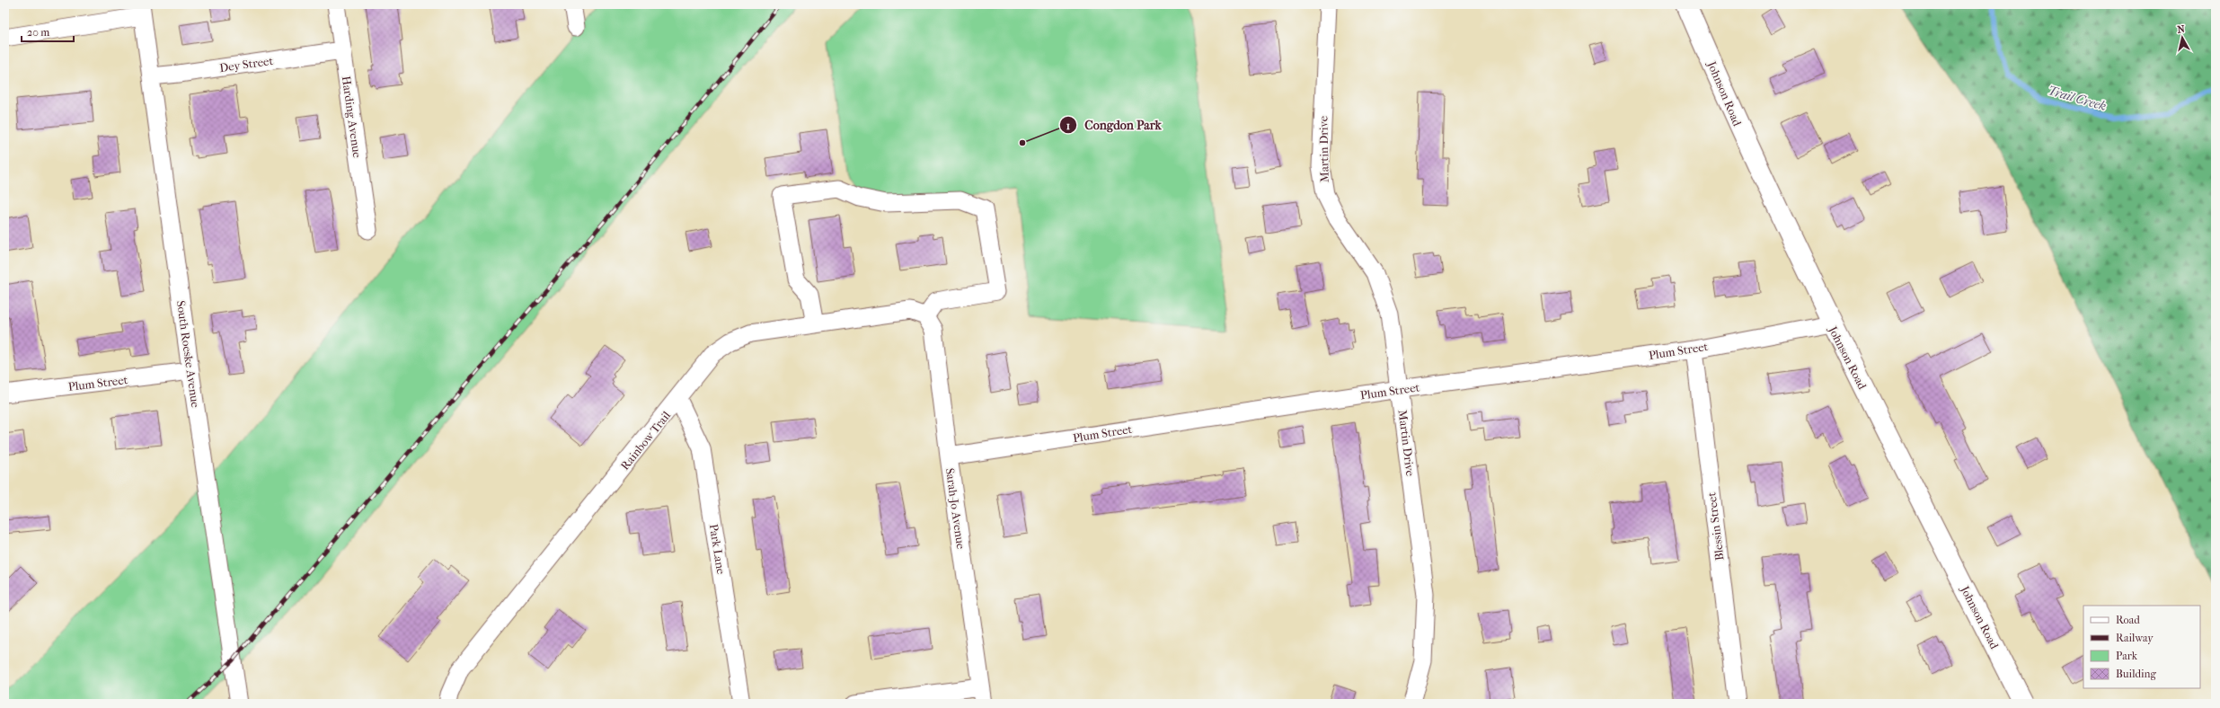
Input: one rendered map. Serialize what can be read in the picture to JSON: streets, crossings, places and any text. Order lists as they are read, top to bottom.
{
  "streets": {
    "main road": ["Johnson Road"],
    "street": [
      "Dey Street",
      "Harding Avenue",
      "Martin Drive",
      "Plum Street",
      "South Roeske Avenue",
      "Rainbow Trail",
      "Sarah-Jo Avenue",
      "Blessin Street",
      "Park Lane"
    ]
  },
  "crossings": [
    ["Dey Street", "Harding Avenue"],
    ["Dey Street", "South Roeske Avenue"],
    ["Johnson Road", "Plum Street"],
    ["Martin Drive", "Plum Street"],
    ["Plum Street", "South Roeske Avenue"],
    ["Plum Street", "Sarah-Jo Avenue"],
    ["Plum Street", "Blessin Street"],
    ["Rainbow Trail", "Sarah-Jo Avenue"],
    ["Rainbow Trail", "Park Lane"]
  ],
  "water": ["Trail Creek"],
  "places": ["Congdon Park"],
  "legend": [
    "Road",
    "Railway",
    "Park",
    "Building"
  ],
  "scale_bar": "20 m",
  "north": "top"
}
